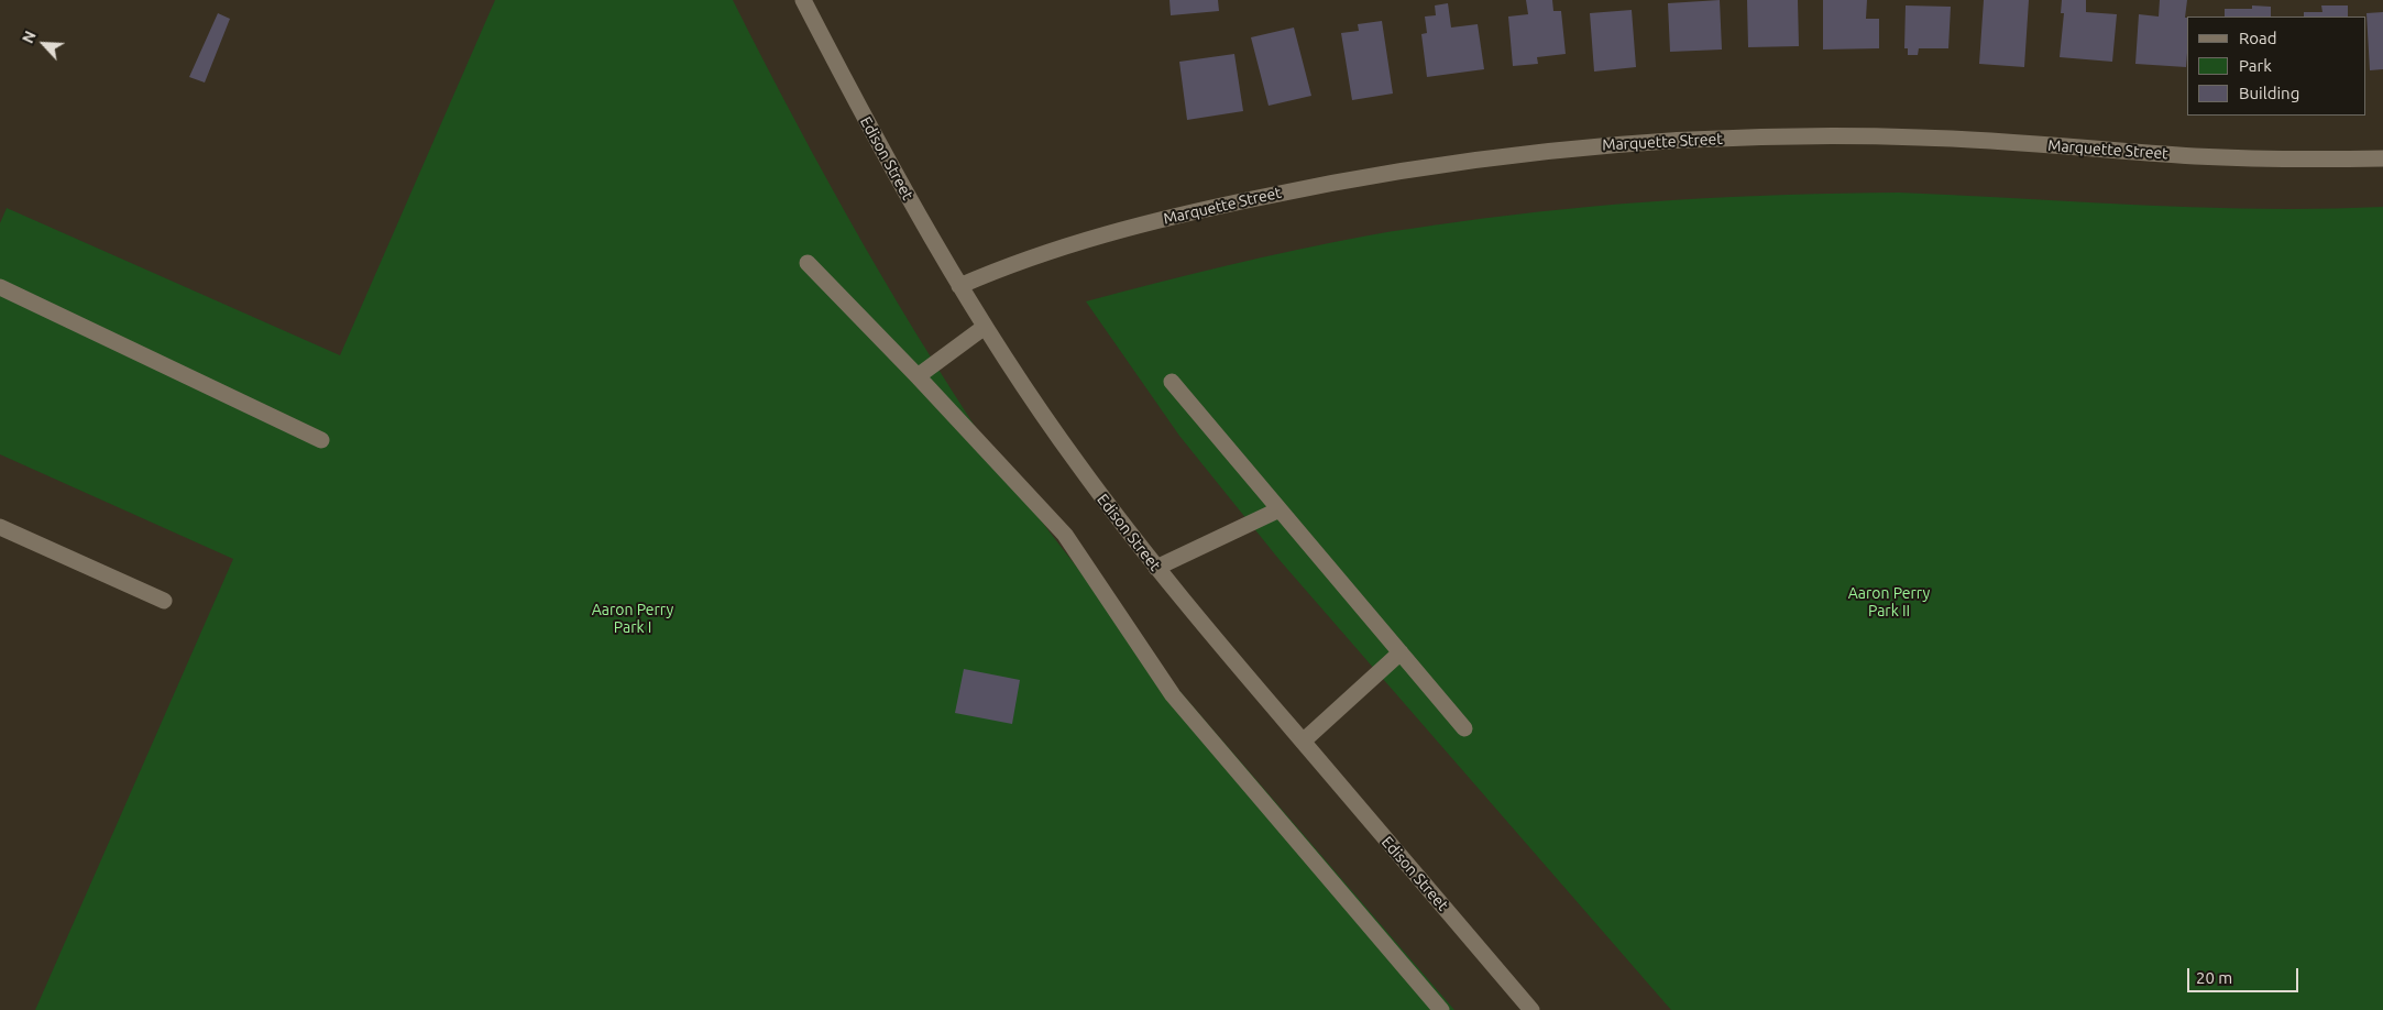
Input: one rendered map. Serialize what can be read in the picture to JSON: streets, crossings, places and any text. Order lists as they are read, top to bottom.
{
  "streets": {
    "street": ["Marquette Street", "Edison Street"]
  },
  "crossings": [
    ["Marquette Street", "Edison Street"]
  ],
  "parks": ["Aaron Perry Park II", "Aaron Perry Park I"],
  "legend": ["Road", "Park", "Building"],
  "scale_bar": "20 m",
  "north": "top left"
}
